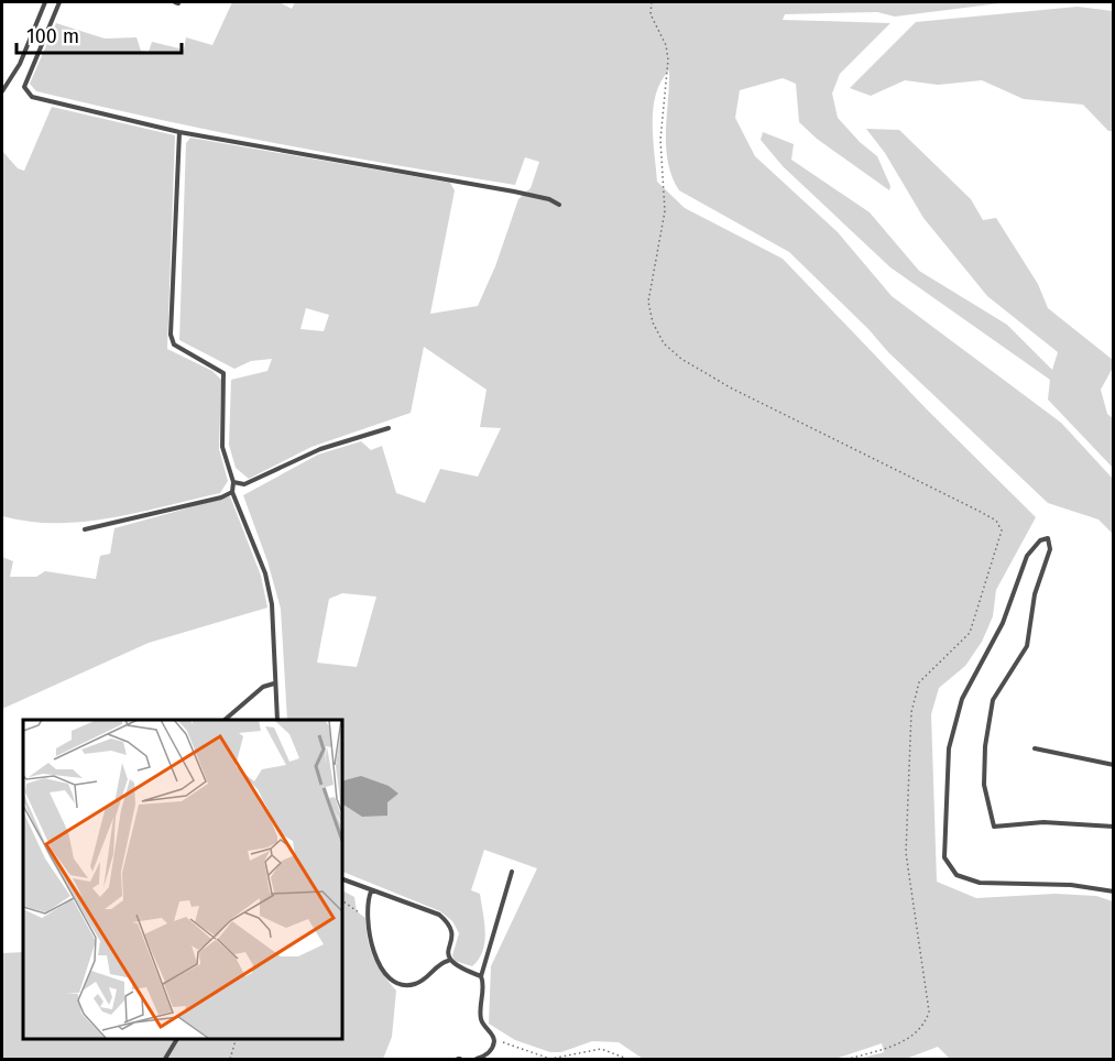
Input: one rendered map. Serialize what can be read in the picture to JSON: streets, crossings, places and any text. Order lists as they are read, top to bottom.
{
  "scale_bar": "100 m"
}
